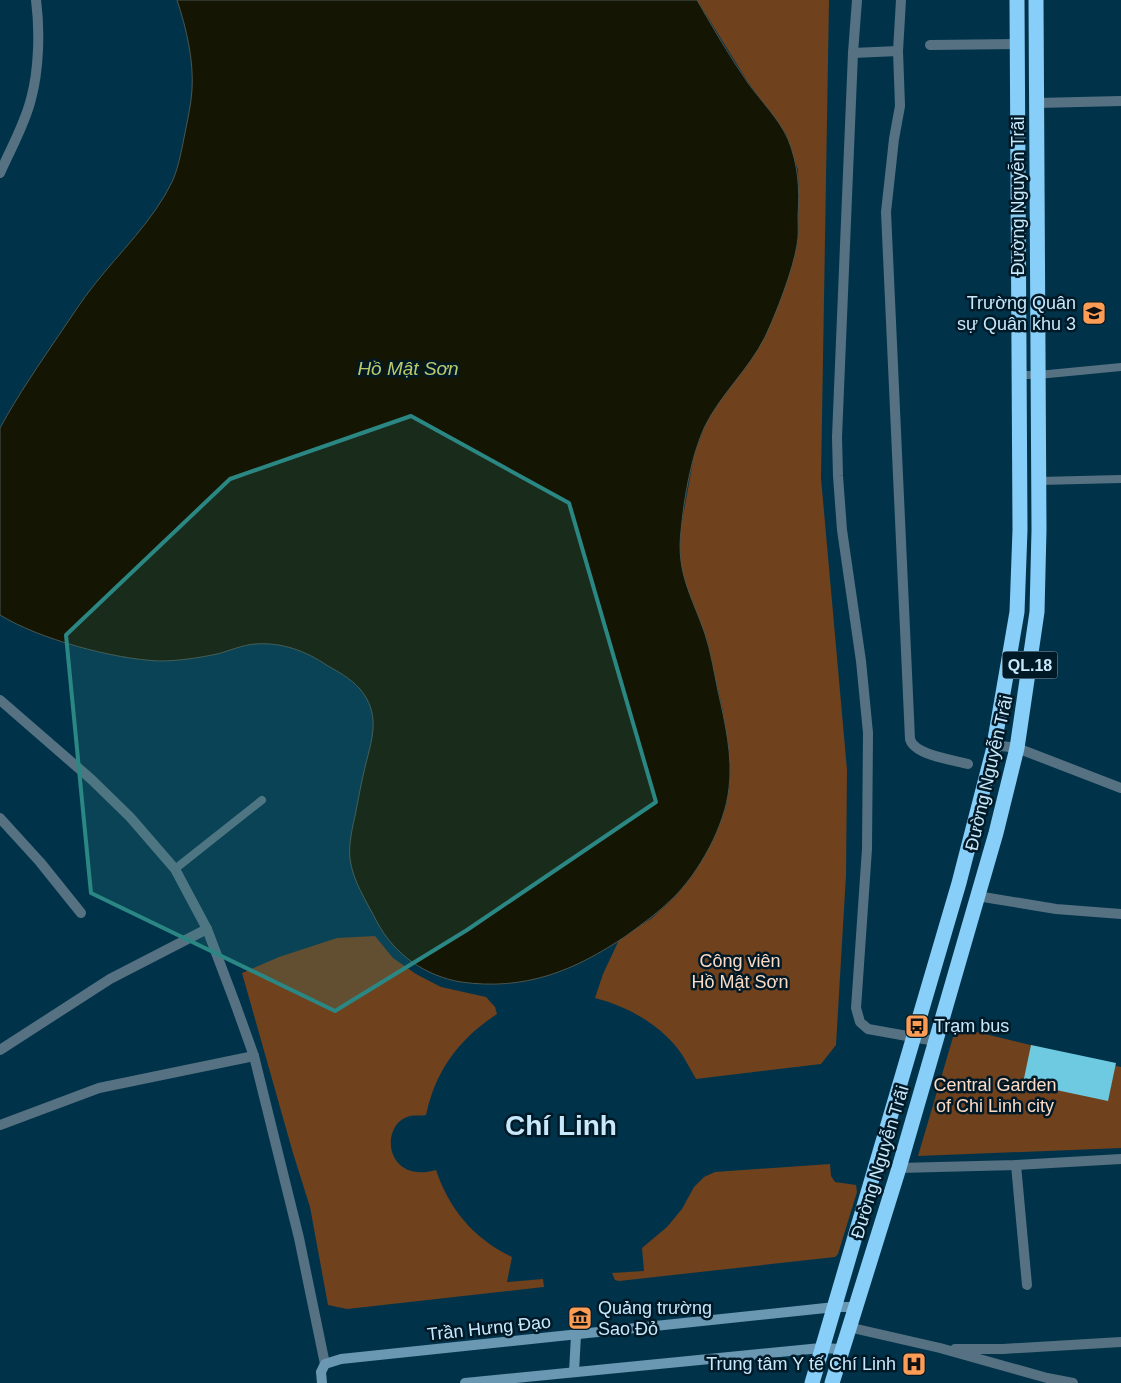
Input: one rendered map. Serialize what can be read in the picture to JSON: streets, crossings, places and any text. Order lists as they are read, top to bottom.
{
  "streets": {
    "highway": ["Đường Nguyễn Trãi", "QL.18"],
    "street": ["Trần Hưng Đạo"]
  },
  "crossings": [
    ["Đường Nguyễn Trãi", "Trần Hưng Đạo"]
  ],
  "districts": ["Chí Linh"],
  "water": ["Hồ Mật Sơn"],
  "parks": ["Công viên Hồ Mật Sơn", "Central Garden of Chi Linh city"],
  "places": {
    "school or university": ["Trường Quân sự Quân khu 3"],
    "bus stop": ["Trạm bus"],
    "museum": ["Quảng trường Sao Đỏ"],
    "hospital": ["Trung tâm Y tế Chí Linh"]
  }
}
